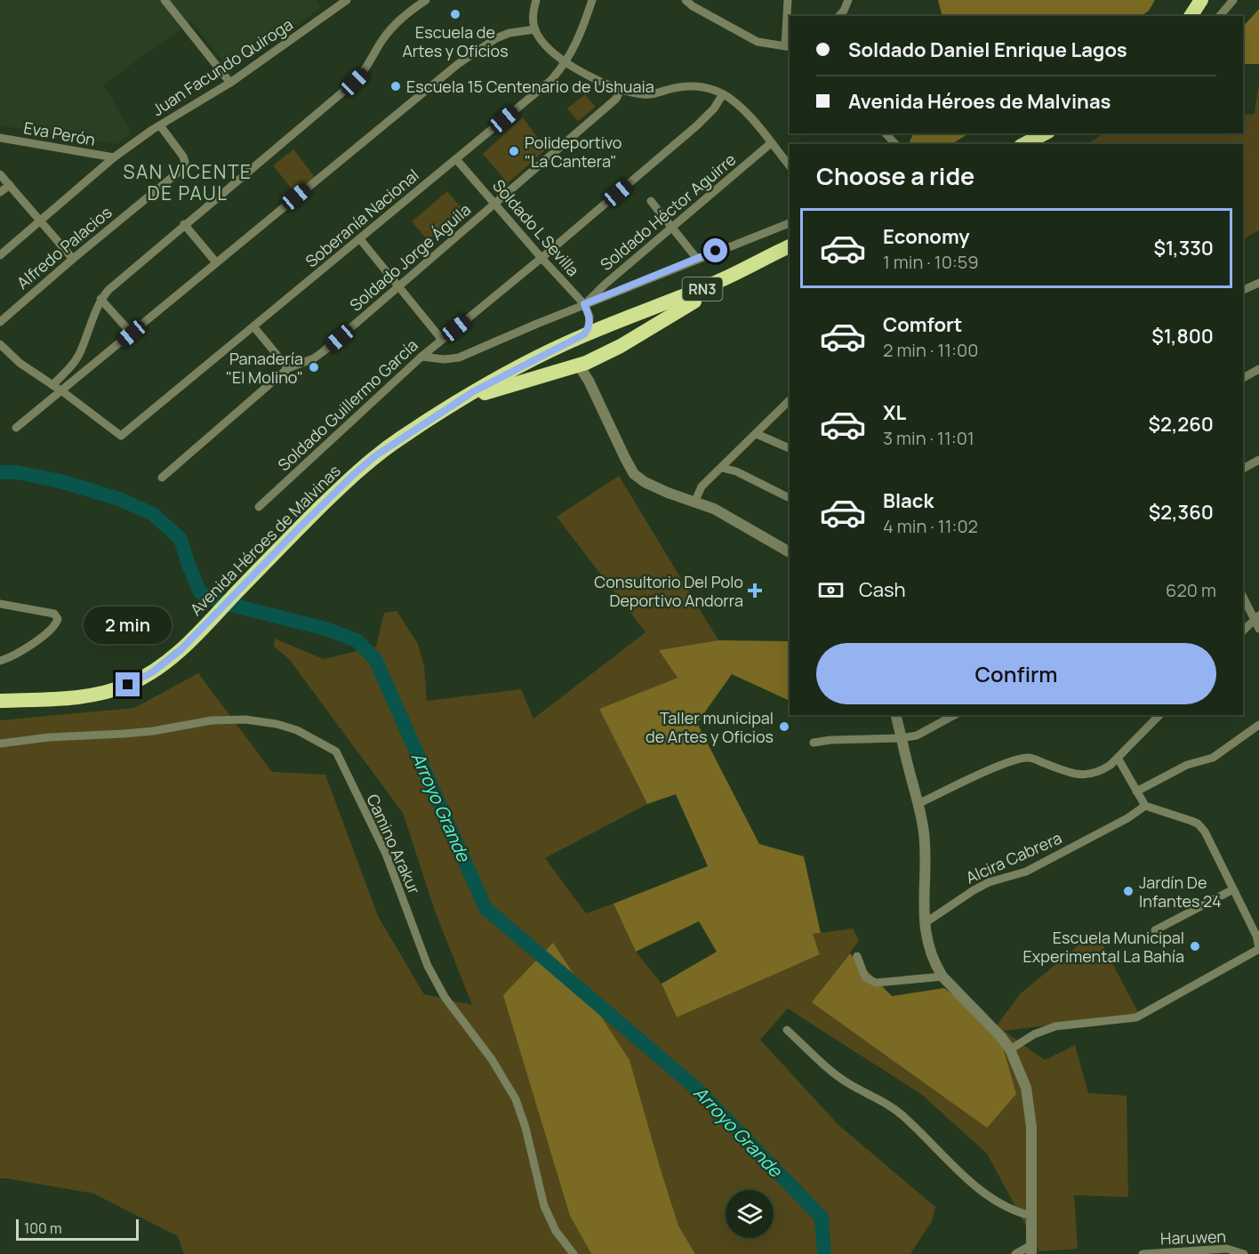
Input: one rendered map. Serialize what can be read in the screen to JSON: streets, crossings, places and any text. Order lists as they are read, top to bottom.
{
  "streets": {
    "highway": ["RN3", "Avenida Héroes de Malvinas"],
    "street": [
      "Juan Facundo Quiroga",
      "Eva Perón",
      "Soldado Héctor Aguirre",
      "Soberanía Nacional",
      "Soldado L Sevilla",
      "Alfredo Palacios",
      "Soldado Jorge Águila",
      "Soldado Guillermo García",
      "Camino Arakur",
      "Alcira Cabrera",
      "Haruwen"
    ]
  },
  "crossings": [
    ["Juan Facundo Quiroga", "Eva Perón"],
    ["Juan Facundo Quiroga", "Alfredo Palacios"],
    ["Soldado Héctor Aguirre", "Soldado L Sevilla"],
    ["Soberanía Nacional", "Soldado L Sevilla"],
    ["Soldado L Sevilla", "Soldado Jorge Águila"],
    ["Soldado L Sevilla", "Soldado Guillermo García"]
  ],
  "districts": ["SAN VICENTE DE PAUL"],
  "water": ["Arroyo Grande"],
  "places": {
    "other": [
      "Escuela de Artes y Oficios",
      "Escuela 15 Centenario de Ushuaia",
      "Polideportivo \"La Cantera\"",
      "Panadería \"El Molino\"",
      "Taller municipal de Artes y Oficios",
      "Jardín De Infantes 24",
      "Escuela Municipal Experimental La Bahía"
    ],
    "health": ["Consultorio Del Polo Deportivo Andorra"]
  },
  "scale_bar": "100 m",
  "page": {
    "banner": ["Soldado Daniel Enrique Lagos", "Avenida Héroes de Malvinas"],
    "heading": "Choose a ride",
    "list": [
      {
        "name": "Economy",
        "note": "1 min · 10:59",
        "value": "$1,330"
      },
      {
        "name": "Comfort",
        "note": "2 min · 11:00",
        "value": "$1,800"
      },
      {
        "name": "XL",
        "note": "3 min · 11:01",
        "value": "$2,260"
      },
      {
        "name": "Black",
        "note": "4 min · 11:02",
        "value": "$2,360"
      }
    ],
    "pay": ["Cash", "620 m"],
    "bubble": "2 min",
    "buttons": "Confirm",
    "scale": "100 m"
  }
}
